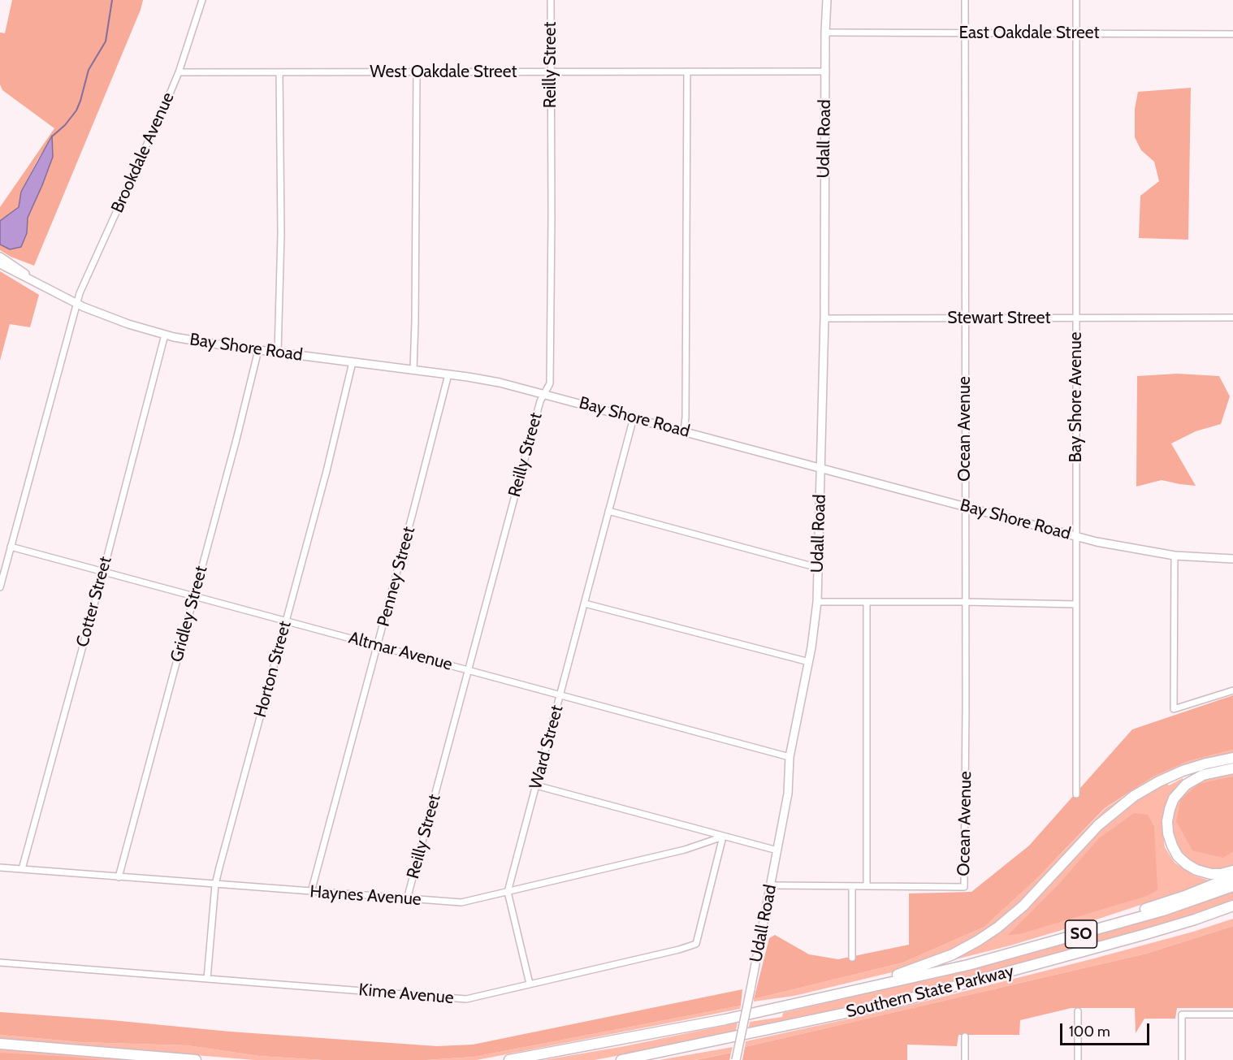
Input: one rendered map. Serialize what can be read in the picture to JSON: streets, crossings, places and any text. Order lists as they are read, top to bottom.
{
  "streets": {
    "highway": ["SO", "Southern State Parkway"],
    "main road": ["Udall Road", "Bay Shore Road"],
    "street": [
      "East Oakdale Street",
      "Reilly Street",
      "West Oakdale Street",
      "Brookdale Avenue",
      "Stewart Street",
      "Bay Shore Avenue",
      "Ocean Avenue",
      "Penney Street",
      "Cotter Street",
      "Gridley Street",
      "Altmar Avenue",
      "Horton Street",
      "Ward Street",
      "Haynes Avenue",
      "Kime Avenue"
    ]
  },
  "crossings": [
    ["East Oakdale Street", "Udall Road"],
    ["East Oakdale Street", "Bay Shore Avenue"],
    ["East Oakdale Street", "Ocean Avenue"],
    ["Reilly Street", "West Oakdale Street"],
    ["Reilly Street", "Bay Shore Road"],
    ["Reilly Street", "Altmar Avenue"],
    ["Reilly Street", "Haynes Avenue"],
    ["West Oakdale Street", "Udall Road"],
    ["West Oakdale Street", "Brookdale Avenue"],
    ["Udall Road", "Stewart Street"],
    ["Udall Road", "Bay Shore Road"],
    ["Udall Road", "Altmar Avenue"],
    ["Brookdale Avenue", "Bay Shore Road"],
    ["Brookdale Avenue", "Altmar Avenue"],
    ["Stewart Street", "Bay Shore Avenue"],
    ["Stewart Street", "Ocean Avenue"],
    ["Bay Shore Road", "Bay Shore Avenue"],
    ["Bay Shore Road", "Ocean Avenue"],
    ["Bay Shore Road", "Penney Street"],
    ["Bay Shore Road", "Cotter Street"],
    ["Bay Shore Road", "Gridley Street"],
    ["Bay Shore Road", "Horton Street"],
    ["Bay Shore Road", "Ward Street"],
    ["Penney Street", "Altmar Avenue"],
    ["Penney Street", "Haynes Avenue"],
    ["Cotter Street", "Altmar Avenue"],
    ["Cotter Street", "Haynes Avenue"],
    ["Gridley Street", "Altmar Avenue"],
    ["Gridley Street", "Haynes Avenue"],
    ["Altmar Avenue", "Horton Street"],
    ["Altmar Avenue", "Ward Street"],
    ["Horton Street", "Haynes Avenue"],
    ["Horton Street", "Kime Avenue"],
    ["Ward Street", "Haynes Avenue"],
    ["Ward Street", "Kime Avenue"],
    ["Haynes Avenue", "Kime Avenue"]
  ],
  "scale_bar": "100 m"
}
